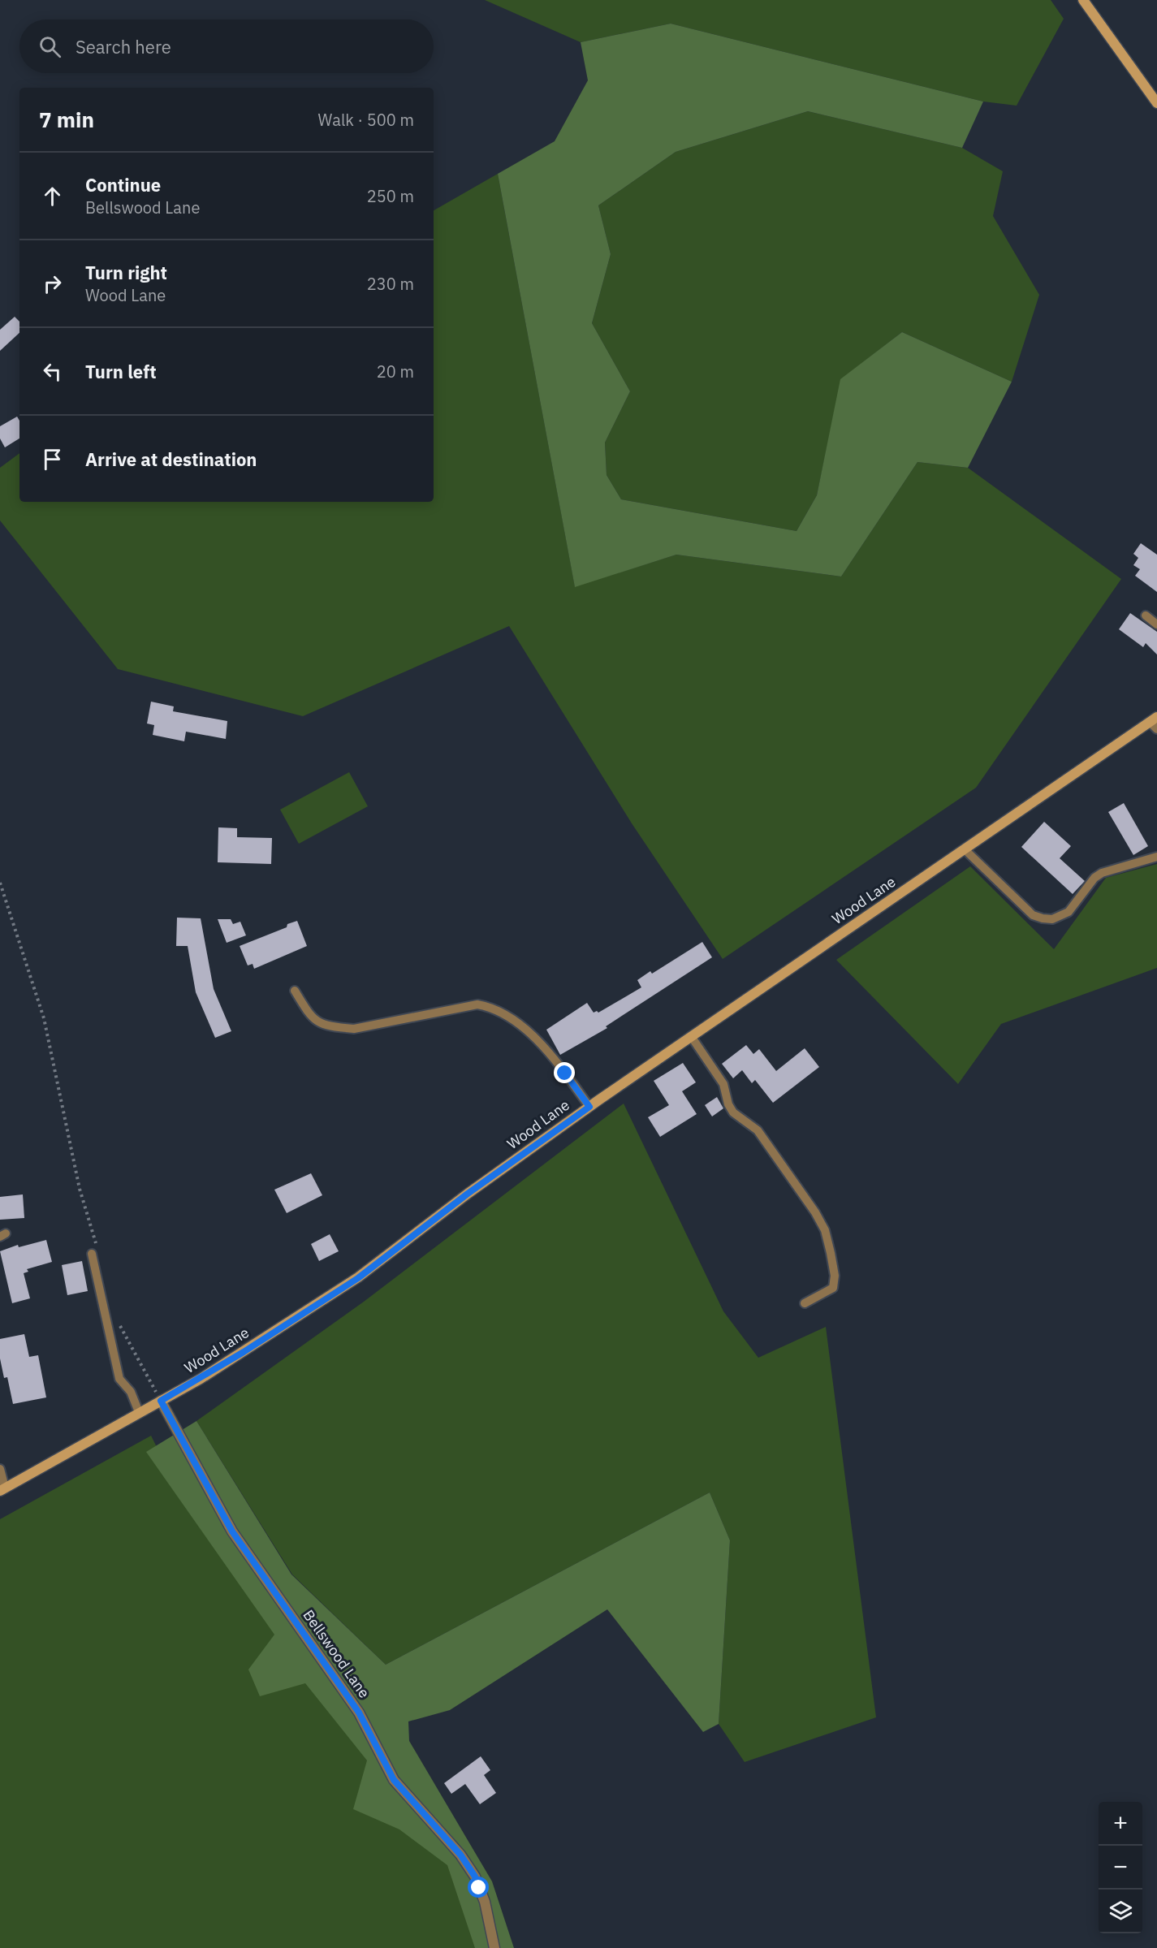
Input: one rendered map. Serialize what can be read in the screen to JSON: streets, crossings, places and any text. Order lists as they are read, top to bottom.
{
  "streets": {
    "street": ["Wood Lane", "Bellswood Lane"]
  },
  "crossings": [
    ["Wood Lane", "Bellswood Lane"]
  ],
  "page": {
    "search": "Search here",
    "heading": ["7 min", "Walk · 500 m"],
    "list": [
      ["Continue", "Bellswood Lane", "250 m"],
      ["Turn right", "Wood Lane", "230 m"],
      ["Turn left", "20 m"],
      "Arrive at destination"
    ],
    "map_buttons": ["+", "−"]
  }
}
